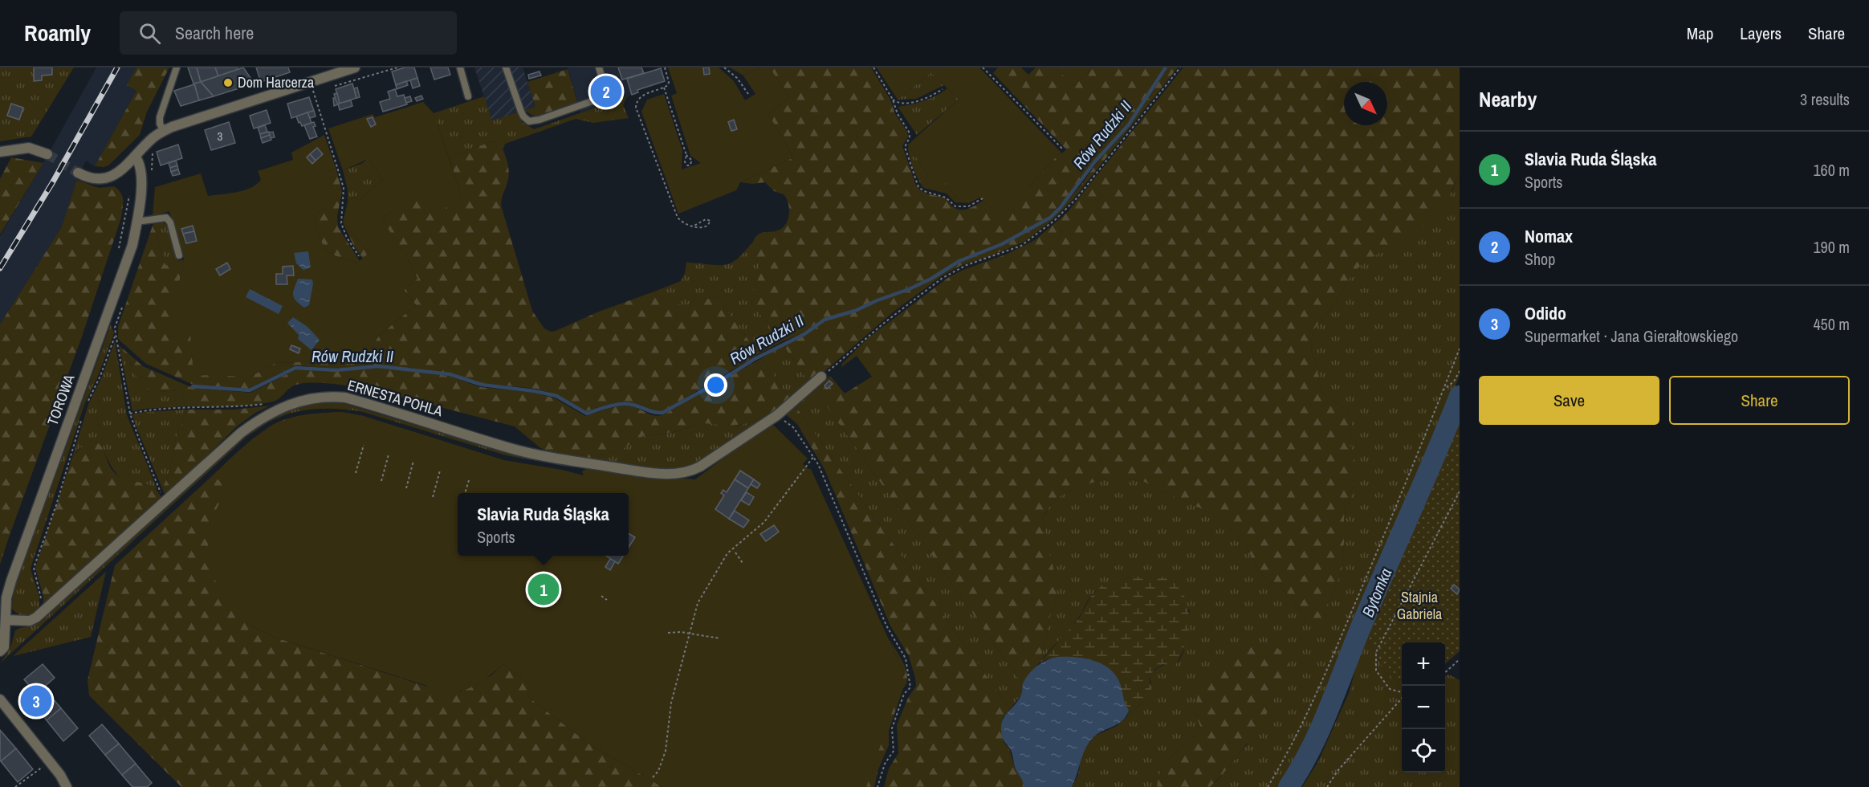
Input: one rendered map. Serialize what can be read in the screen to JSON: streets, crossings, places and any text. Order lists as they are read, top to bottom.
{
  "streets": {
    "street": ["ERNESTA POHLA", "TOROWA"]
  },
  "crossings": [
    ["ERNESTA POHLA", "TOROWA"]
  ],
  "water": ["Rów Rudzki II", "Bytomka"],
  "parks": ["Stajnia Gabriela"],
  "places": ["Dom Harcerza"],
  "house_numbers": ["3"],
  "north": "bottom right",
  "page": {
    "header": "Roamly",
    "search": "Search here",
    "nav": ["Map", "Layers", "Share"],
    "heading": ["Nearby", "3 results"],
    "pins": ["2", "1", "3"],
    "list": [
      {
        "mark": "1",
        "name": "Slavia Ruda Śląska",
        "note": "Sports",
        "value": "160 m"
      },
      {
        "mark": "2",
        "name": "Nomax",
        "note": "Shop",
        "value": "190 m"
      },
      {
        "mark": "3",
        "name": "Odido",
        "note": "Supermarket · Jana Gierałtowskiego",
        "value": "450 m"
      }
    ],
    "buttons": ["Save", "Share"],
    "popup": ["Slavia Ruda Śląska", "Sports"],
    "map_buttons": ["+", "−"]
  }
}
